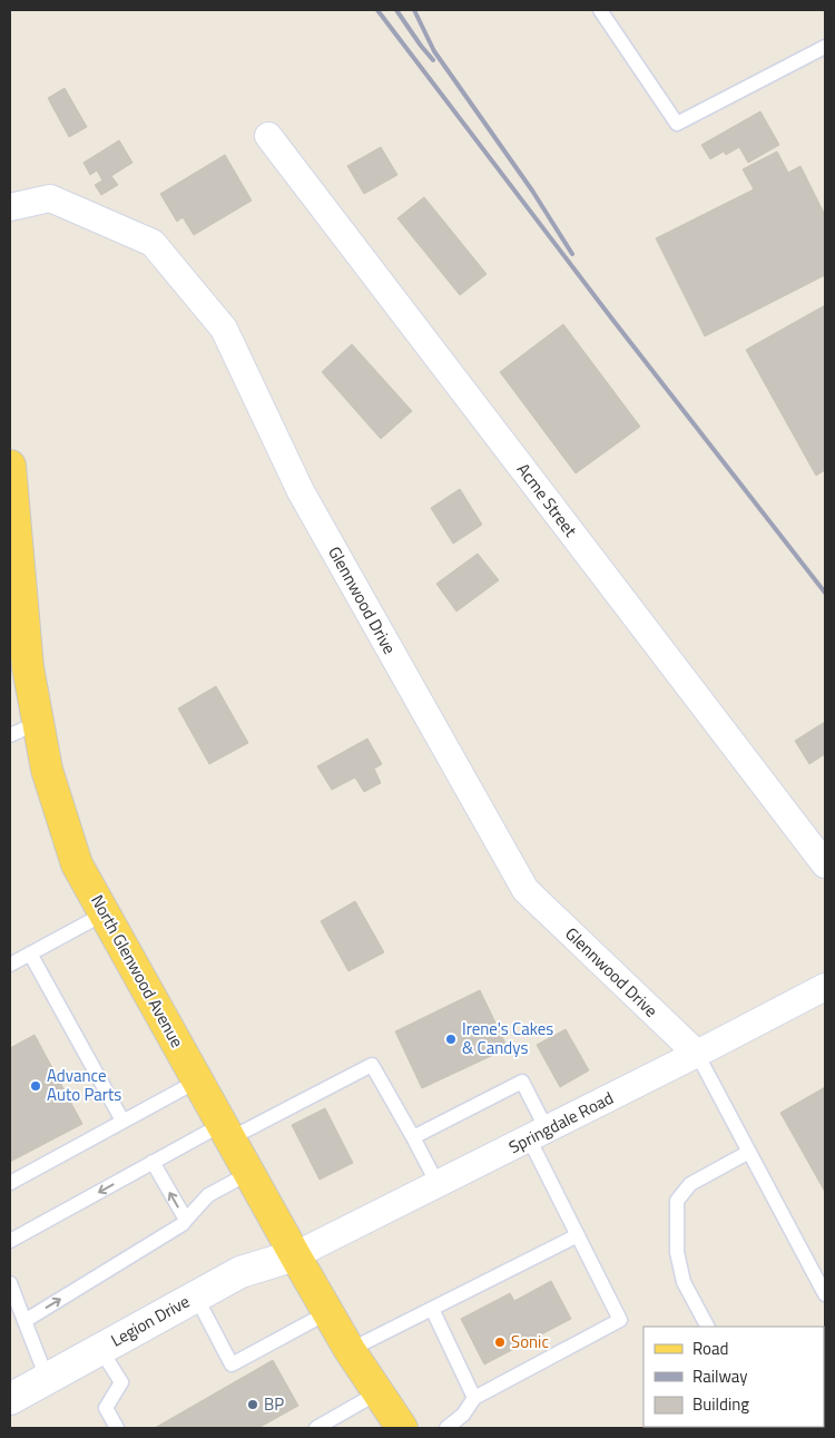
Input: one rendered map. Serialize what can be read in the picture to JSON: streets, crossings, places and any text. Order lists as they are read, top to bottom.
{
  "streets": {
    "main road": ["North Glenwood Avenue"],
    "street": [
      "Acme Street",
      "Glennwood Drive",
      "Springdale Road",
      "Legion Drive"
    ]
  },
  "crossings": [
    ["Glennwood Drive", "Springdale Road"],
    ["North Glenwood Avenue", "Springdale Road"],
    ["North Glenwood Avenue", "Legion Drive"],
    ["Springdale Road", "Legion Drive"]
  ],
  "places": [
    "Irene's Cakes & Candys",
    "Advance Auto Parts",
    "Sonic",
    "BP"
  ],
  "legend": ["Road", "Railway", "Building"]
}
